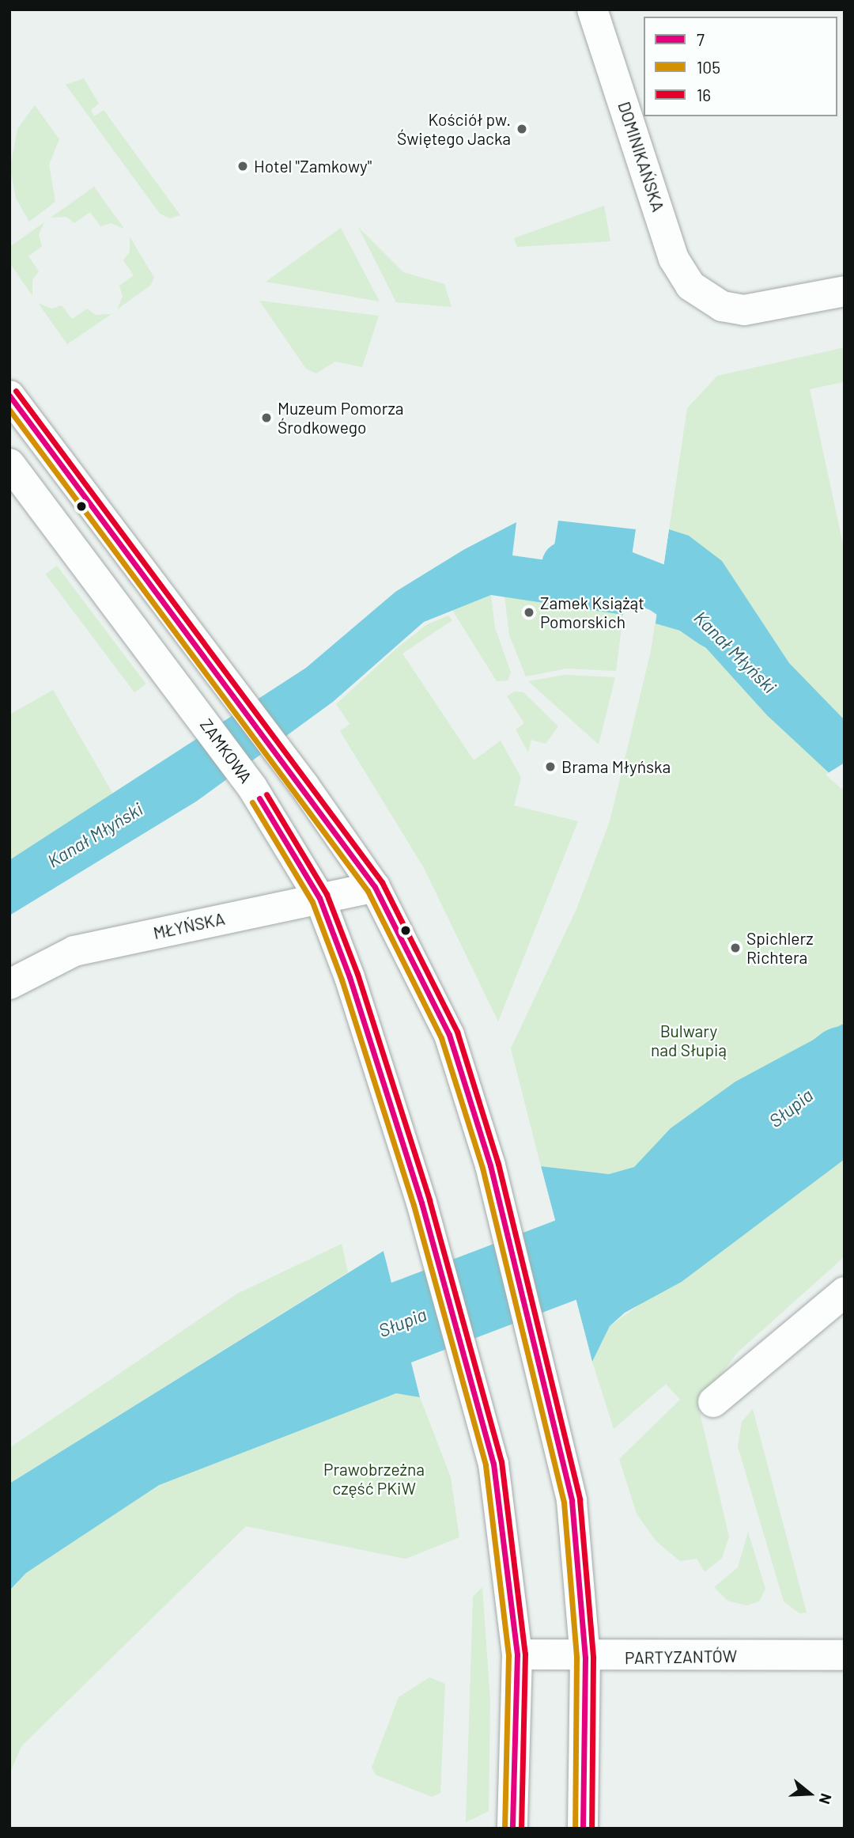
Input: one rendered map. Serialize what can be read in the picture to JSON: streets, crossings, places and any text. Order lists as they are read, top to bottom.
{
  "streets": {
    "main road": [
      "DOMINIKAŃSKA",
      "ZAMKOWA",
      "MŁYŃSKA",
      "PARTYZANTÓW"
    ]
  },
  "crossings": [
    ["ZAMKOWA", "MŁYŃSKA"],
    ["ZAMKOWA", "PARTYZANTÓW"]
  ],
  "water": ["Kanał Młyński", "Słupia"],
  "parks": ["Bulwary nad Słupią", "Prawobrzeżna część PKiW"],
  "places": [
    "Kościół pw. Świętego Jacka",
    "Hotel \"Zamkowy\"",
    "Muzeum Pomorza Środkowego",
    "Zamek Książąt Pomorskich",
    "Brama Młyńska",
    "Spichlerz Richtera"
  ],
  "lines": ["transit line 16", "transit line 7", "transit line 105"],
  "legend": ["7", "105", "16"],
  "north": "right"
}
